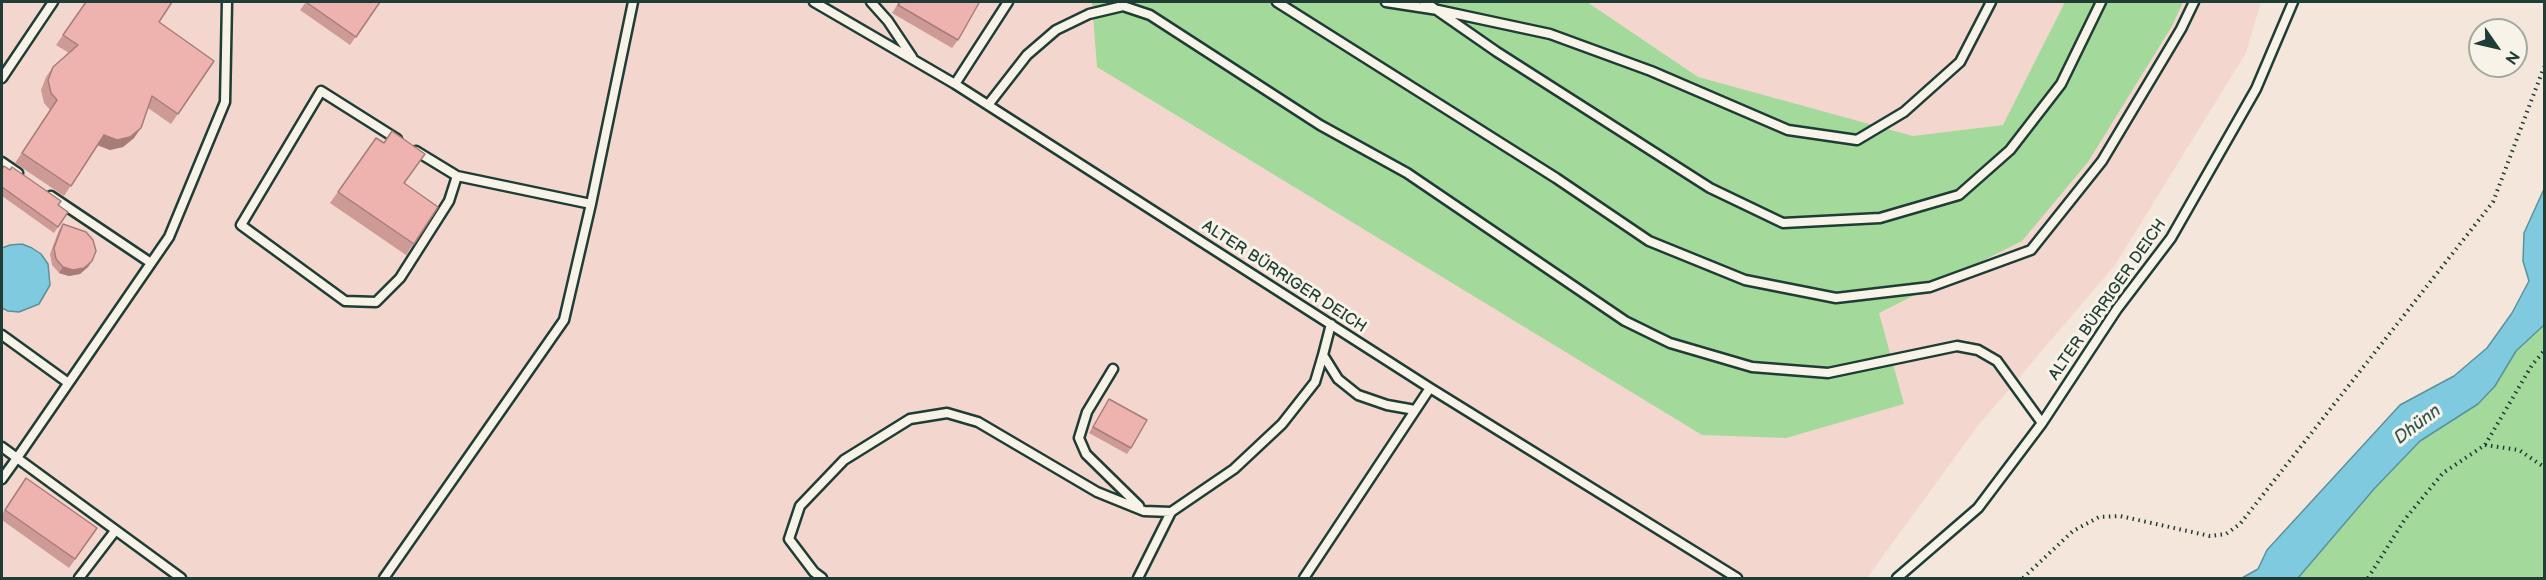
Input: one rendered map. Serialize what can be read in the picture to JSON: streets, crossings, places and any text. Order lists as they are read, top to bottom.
{
  "streets": {
    "lane": ["ALTER BÜRRIGER DEICH"]
  },
  "water": ["Dhünn"],
  "north": "bottom right"
}
